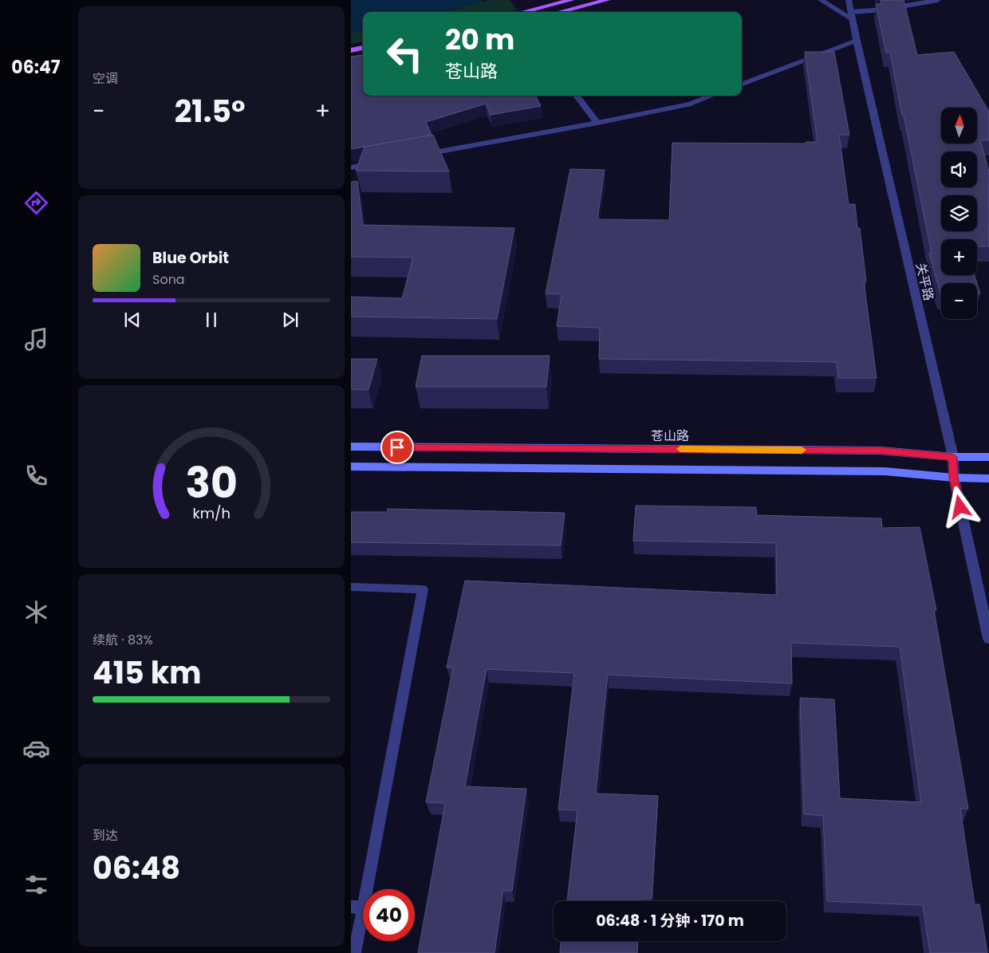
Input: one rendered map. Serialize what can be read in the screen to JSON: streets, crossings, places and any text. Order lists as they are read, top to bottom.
{
  "streets": {
    "main road": ["苍山路"],
    "street": ["关平路"]
  },
  "crossings": [
    ["关平路", "苍山路"]
  ],
  "north": "top",
  "page": {
    "tabs": "06:47",
    "tile": [
      "空调",
      ["续航 · 83%", "415 km"],
      ["到达", "06:48"]
    ],
    "turn": ["20 m", "苍山路"],
    "heat": ["−", "21.5°", "+"],
    "map_buttons": ["+", "−"],
    "song": ["Blue Orbit", "Sona"],
    "limit": "40",
    "trip": "06:48 · 1 分钟 · 170 m",
    "gauge": ["30", "km/h"]
  }
}
